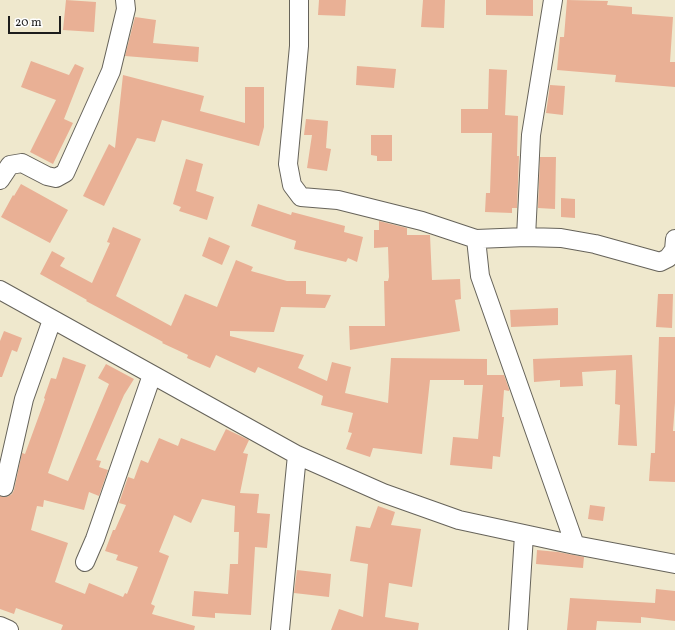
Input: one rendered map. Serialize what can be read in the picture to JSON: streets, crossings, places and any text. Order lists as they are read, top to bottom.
{
  "scale_bar": "20 m"
}
